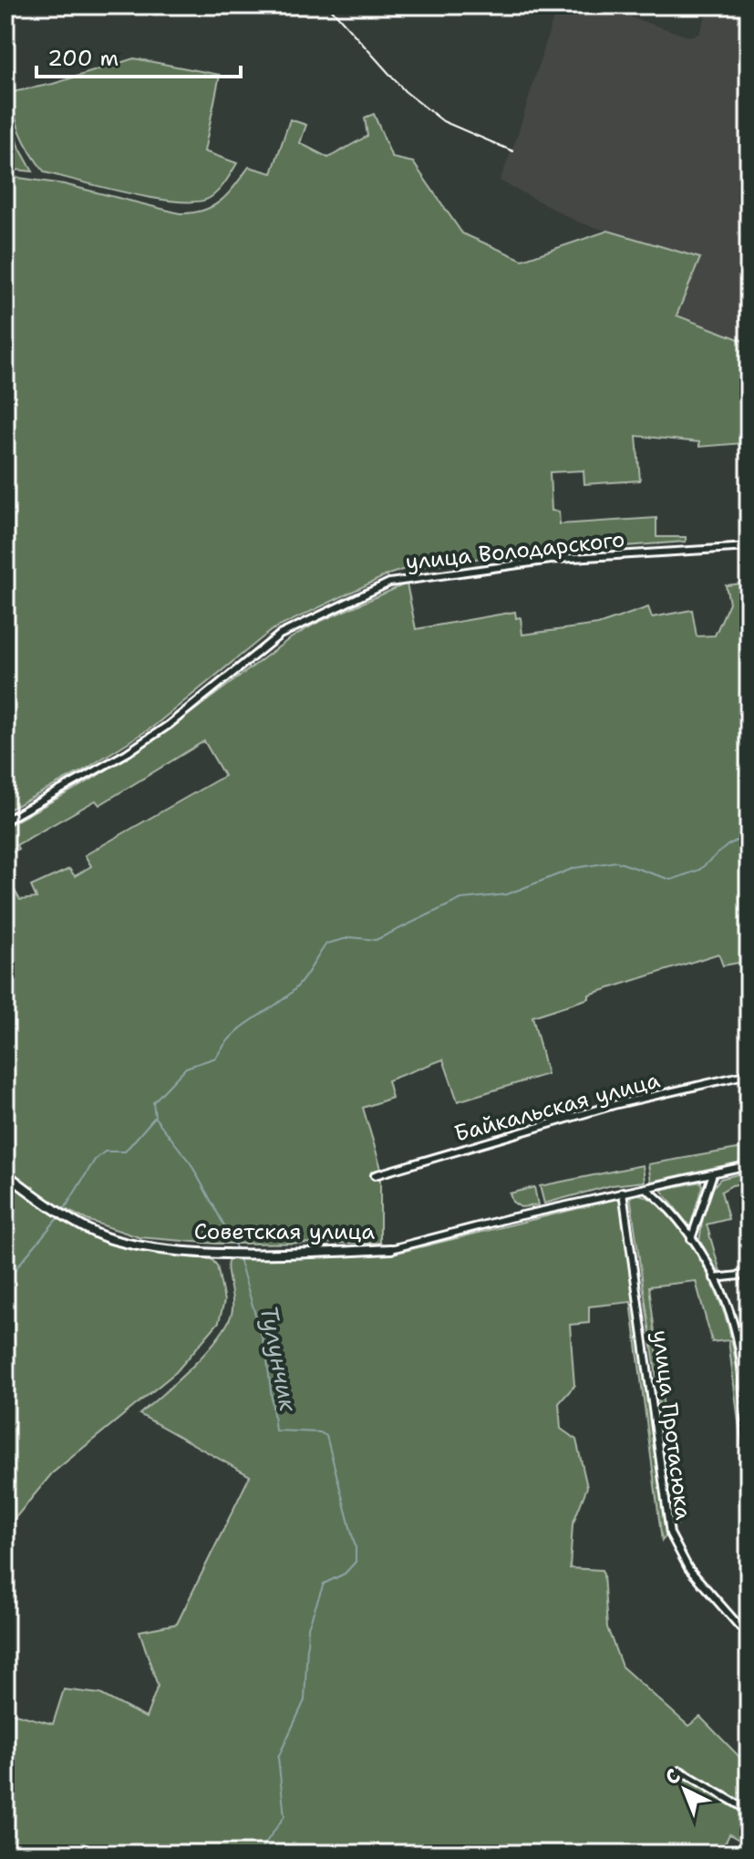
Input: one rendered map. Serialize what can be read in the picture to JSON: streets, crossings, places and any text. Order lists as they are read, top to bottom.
{
  "streets": {
    "street": [
      "улица Володарского",
      "Байкальская улица",
      "Советская улица",
      "улица Протасюка"
    ]
  },
  "crossings": [
    ["Советская улица", "улица Протасюка"]
  ],
  "water": ["Тулунчик"],
  "scale_bar": "200 m",
  "north": "top left"
}
